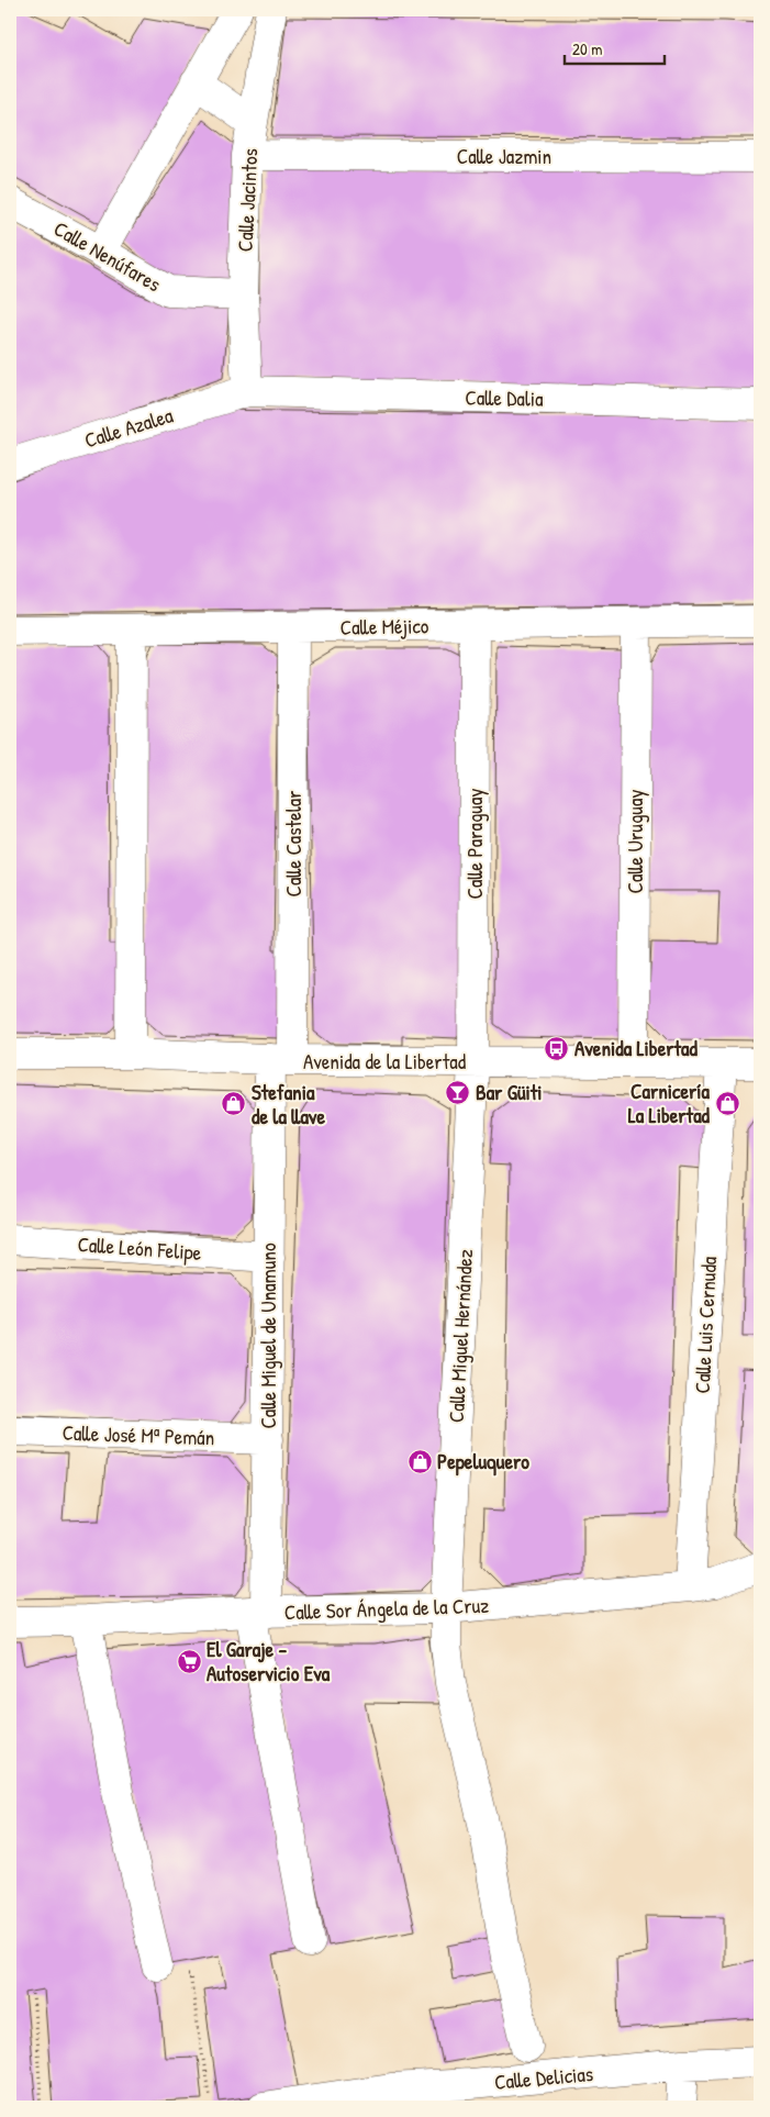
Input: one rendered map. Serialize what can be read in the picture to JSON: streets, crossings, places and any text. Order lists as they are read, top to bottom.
{
  "streets": {
    "street": [
      "Calle Jazmin",
      "Calle Jacintos",
      "Calle Nenúfares",
      "Calle Dalia",
      "Calle Azalea",
      "Calle Méjico",
      "Calle Uruguay",
      "Calle Castelar",
      "Calle Paraguay",
      "Avenida de la Libertad",
      "Calle León Felipe",
      "Calle Luis Cernuda",
      "Calle Miguel de Unamuno",
      "Calle Miguel Hernández",
      "Calle José Mª Pemán",
      "Calle Sor Ángela de la Cruz",
      "Calle Delicias"
    ]
  },
  "crossings": [
    ["Calle Jazmin", "Calle Jacintos"],
    ["Calle Jacintos", "Calle Nenúfares"],
    ["Calle Jacintos", "Calle Dalia"],
    ["Calle Jacintos", "Calle Azalea"],
    ["Calle Dalia", "Calle Azalea"],
    ["Calle Méjico", "Calle Uruguay"],
    ["Calle Méjico", "Calle Castelar"],
    ["Calle Méjico", "Calle Paraguay"],
    ["Calle Uruguay", "Avenida de la Libertad"],
    ["Calle Castelar", "Avenida de la Libertad"],
    ["Calle Castelar", "Calle Miguel de Unamuno"],
    ["Calle Paraguay", "Avenida de la Libertad"],
    ["Calle Paraguay", "Calle Miguel Hernández"],
    ["Avenida de la Libertad", "Calle Luis Cernuda"],
    ["Avenida de la Libertad", "Calle Miguel de Unamuno"],
    ["Avenida de la Libertad", "Calle Miguel Hernández"],
    ["Calle León Felipe", "Calle Miguel de Unamuno"],
    ["Calle Luis Cernuda", "Calle Sor Ángela de la Cruz"],
    ["Calle Miguel de Unamuno", "Calle José Mª Pemán"],
    ["Calle Miguel de Unamuno", "Calle Sor Ángela de la Cruz"],
    ["Calle Miguel Hernández", "Calle Sor Ángela de la Cruz"]
  ],
  "places": {
    "bus stop": ["Avenida Libertad"],
    "bar": ["Bar Güiti"],
    "shop": ["Carnicería La Libertad", "Stefania de la llave", "Pepeluquero"],
    "supermarket": ["El Garaje - Autoservicio Eva"]
  },
  "scale_bar": "20 m"
}
